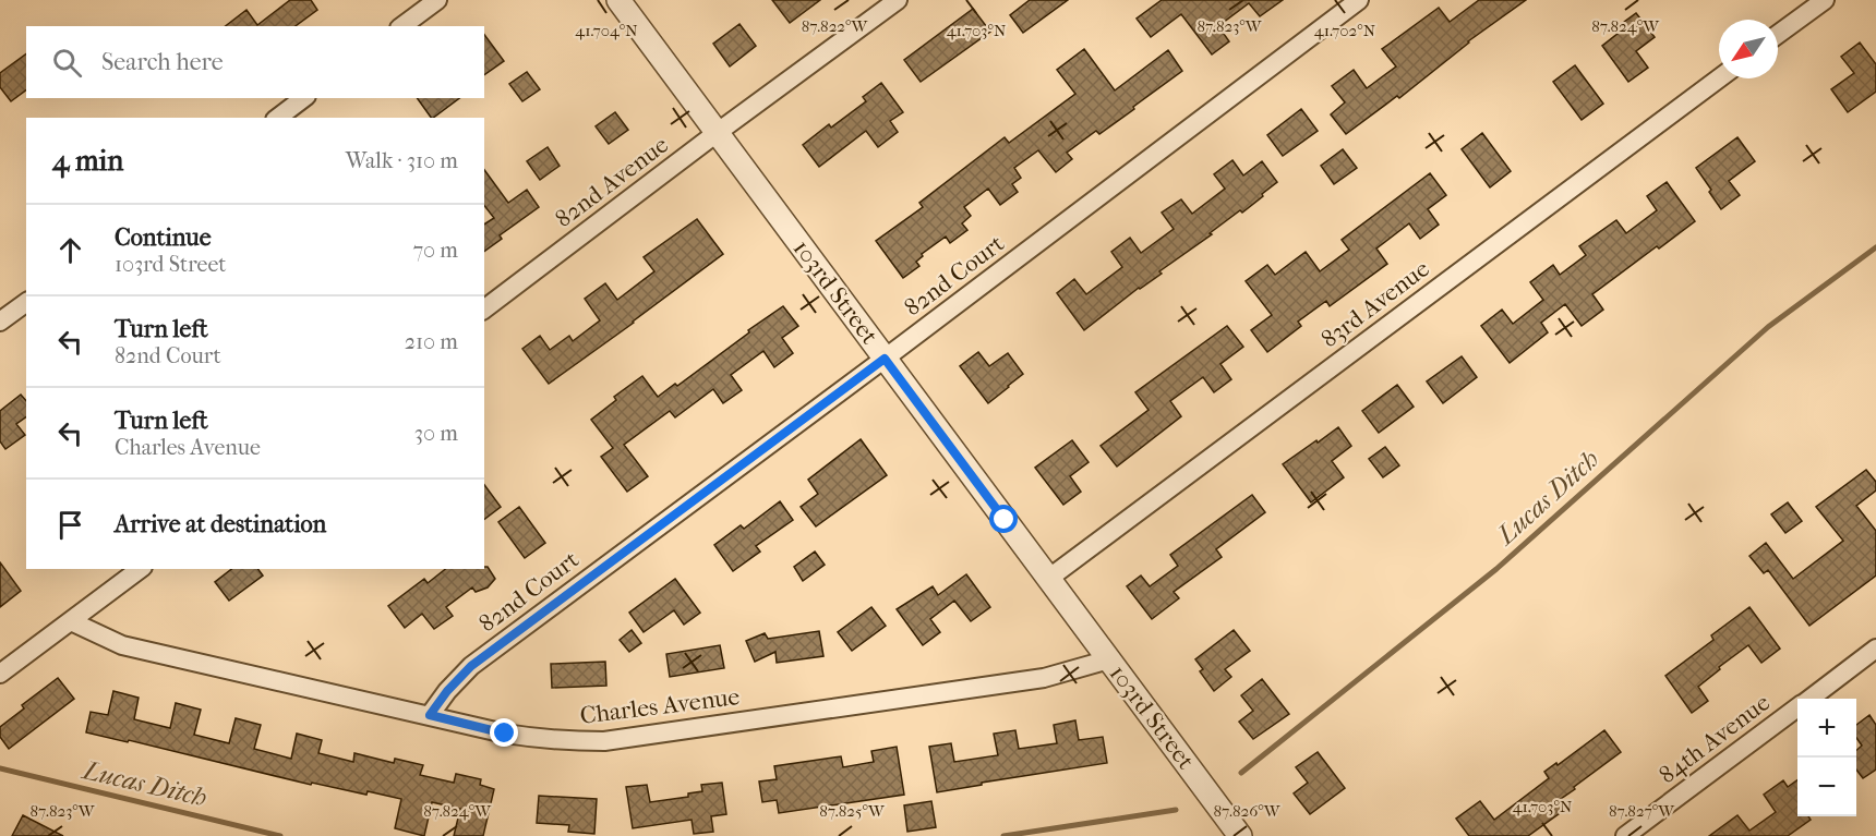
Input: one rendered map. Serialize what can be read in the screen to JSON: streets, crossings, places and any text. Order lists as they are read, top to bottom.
{
  "streets": {
    "street": [
      "82nd Avenue",
      "82nd Court",
      "103rd Street",
      "83rd Avenue",
      "Charles Avenue",
      "84th Avenue"
    ]
  },
  "crossings": [
    ["82nd Avenue", "103rd Street"],
    ["82nd Court", "103rd Street"],
    ["82nd Court", "Charles Avenue"],
    ["103rd Street", "83rd Avenue"],
    ["103rd Street", "Charles Avenue"]
  ],
  "water": ["Lucas Ditch"],
  "north": "bottom left",
  "page": {
    "search": "Search here",
    "heading": ["4 min", "Walk · 310 m"],
    "list": [
      ["Continue", "103rd Street", "70 m"],
      ["Turn left", "82nd Court", "210 m"],
      ["Turn left", "Charles Avenue", "30 m"],
      "Arrive at destination"
    ],
    "map_buttons": ["+", "−"]
  },
  "coordinates": [
    "87.822°W",
    "87.823°W",
    "87.824°W",
    "41.704°N",
    "41.703°N",
    "41.702°N",
    "87.825°W",
    "87.826°W",
    "87.827°W"
  ]
}
